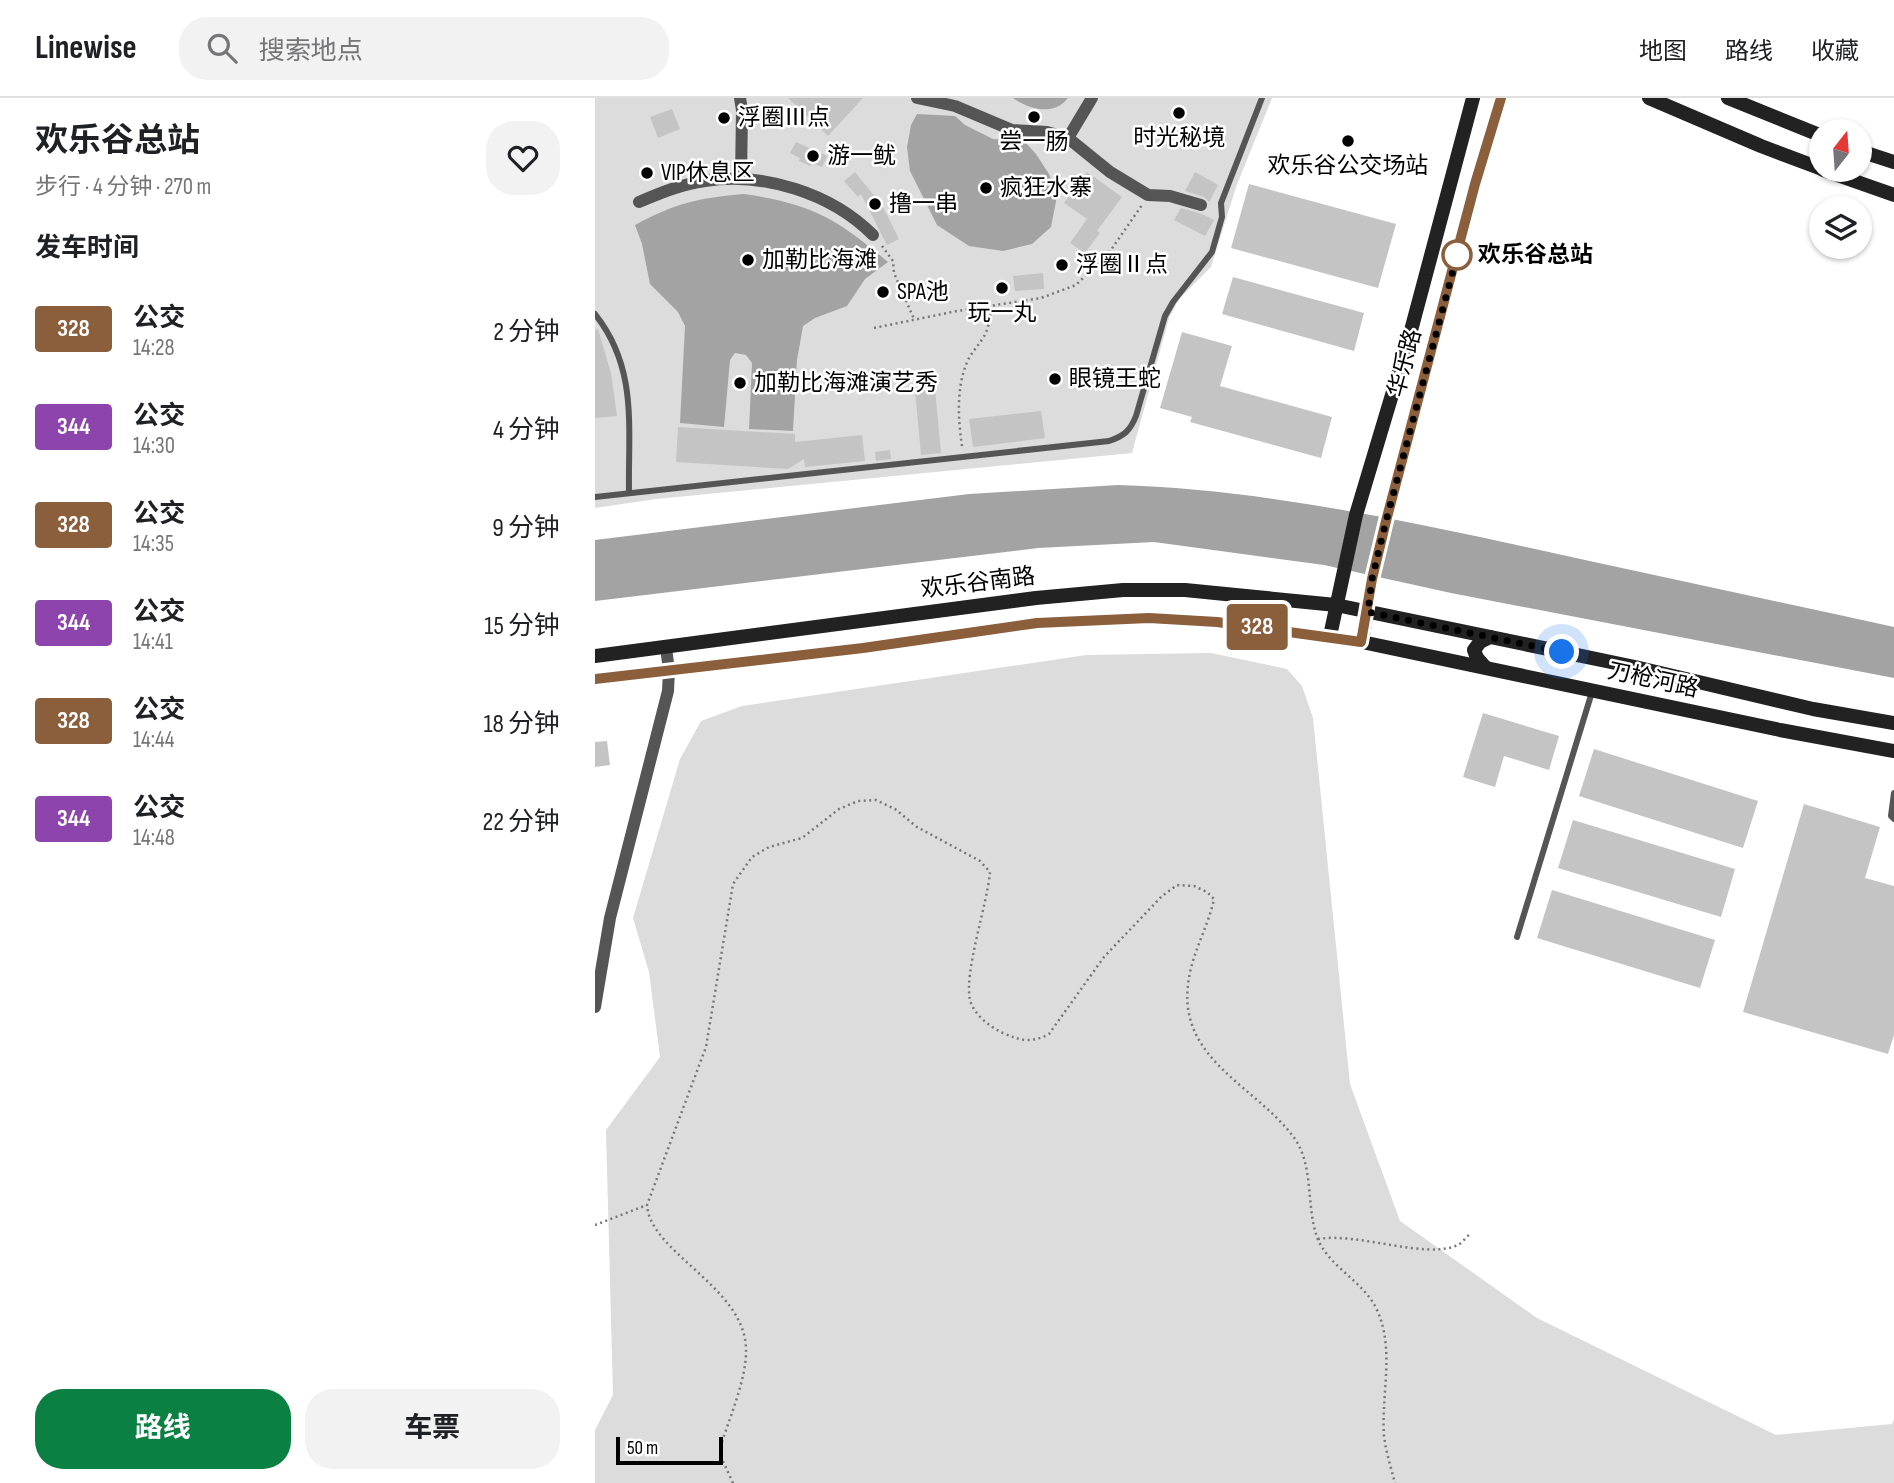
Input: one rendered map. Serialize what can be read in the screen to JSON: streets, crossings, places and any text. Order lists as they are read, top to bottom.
{
  "streets": {
    "street": ["华乐路", "欢乐谷南路", "刀枪河路"]
  },
  "crossings": [
    ["华乐路", "欢乐谷南路"],
    ["华乐路", "刀枪河路"],
    ["欢乐谷南路", "刀枪河路"]
  ],
  "places": [
    "时光秘境",
    "尝一肠",
    "浮圈Ⅲ点",
    "欢乐谷公交场站",
    "游一鱿",
    "VIP休息区",
    "疯狂水寨",
    "撸一串",
    "欢乐谷总站",
    "加勒比海滩",
    "浮圈Ⅱ点",
    "玩一丸",
    "SPA池",
    "眼镜王蛇",
    "加勒比海滩演艺秀"
  ],
  "lines": ["bus line 328"],
  "scale_bar": "50 m",
  "north": "top",
  "page": {
    "header": "Linewise",
    "search": "搜索地点",
    "nav": ["地图", "路线", "收藏"],
    "heading": [
      ["欢乐谷总站", "步行 · 4 分钟 · 270 m"],
      "发车时间"
    ],
    "on_map": "328",
    "list": [
      {
        "mark": "328",
        "name": "公交",
        "note": "14:28",
        "value": "2 分钟"
      },
      {
        "mark": "344",
        "name": "公交",
        "note": "14:30",
        "value": "4 分钟"
      },
      {
        "mark": "328",
        "name": "公交",
        "note": "14:35",
        "value": "9 分钟"
      },
      {
        "mark": "344",
        "name": "公交",
        "note": "14:41",
        "value": "15 分钟"
      },
      {
        "mark": "328",
        "name": "公交",
        "note": "14:44",
        "value": "18 分钟"
      },
      {
        "mark": "344",
        "name": "公交",
        "note": "14:48",
        "value": "22 分钟"
      }
    ],
    "buttons": ["路线", "车票"],
    "scale": "50 m"
  }
}
